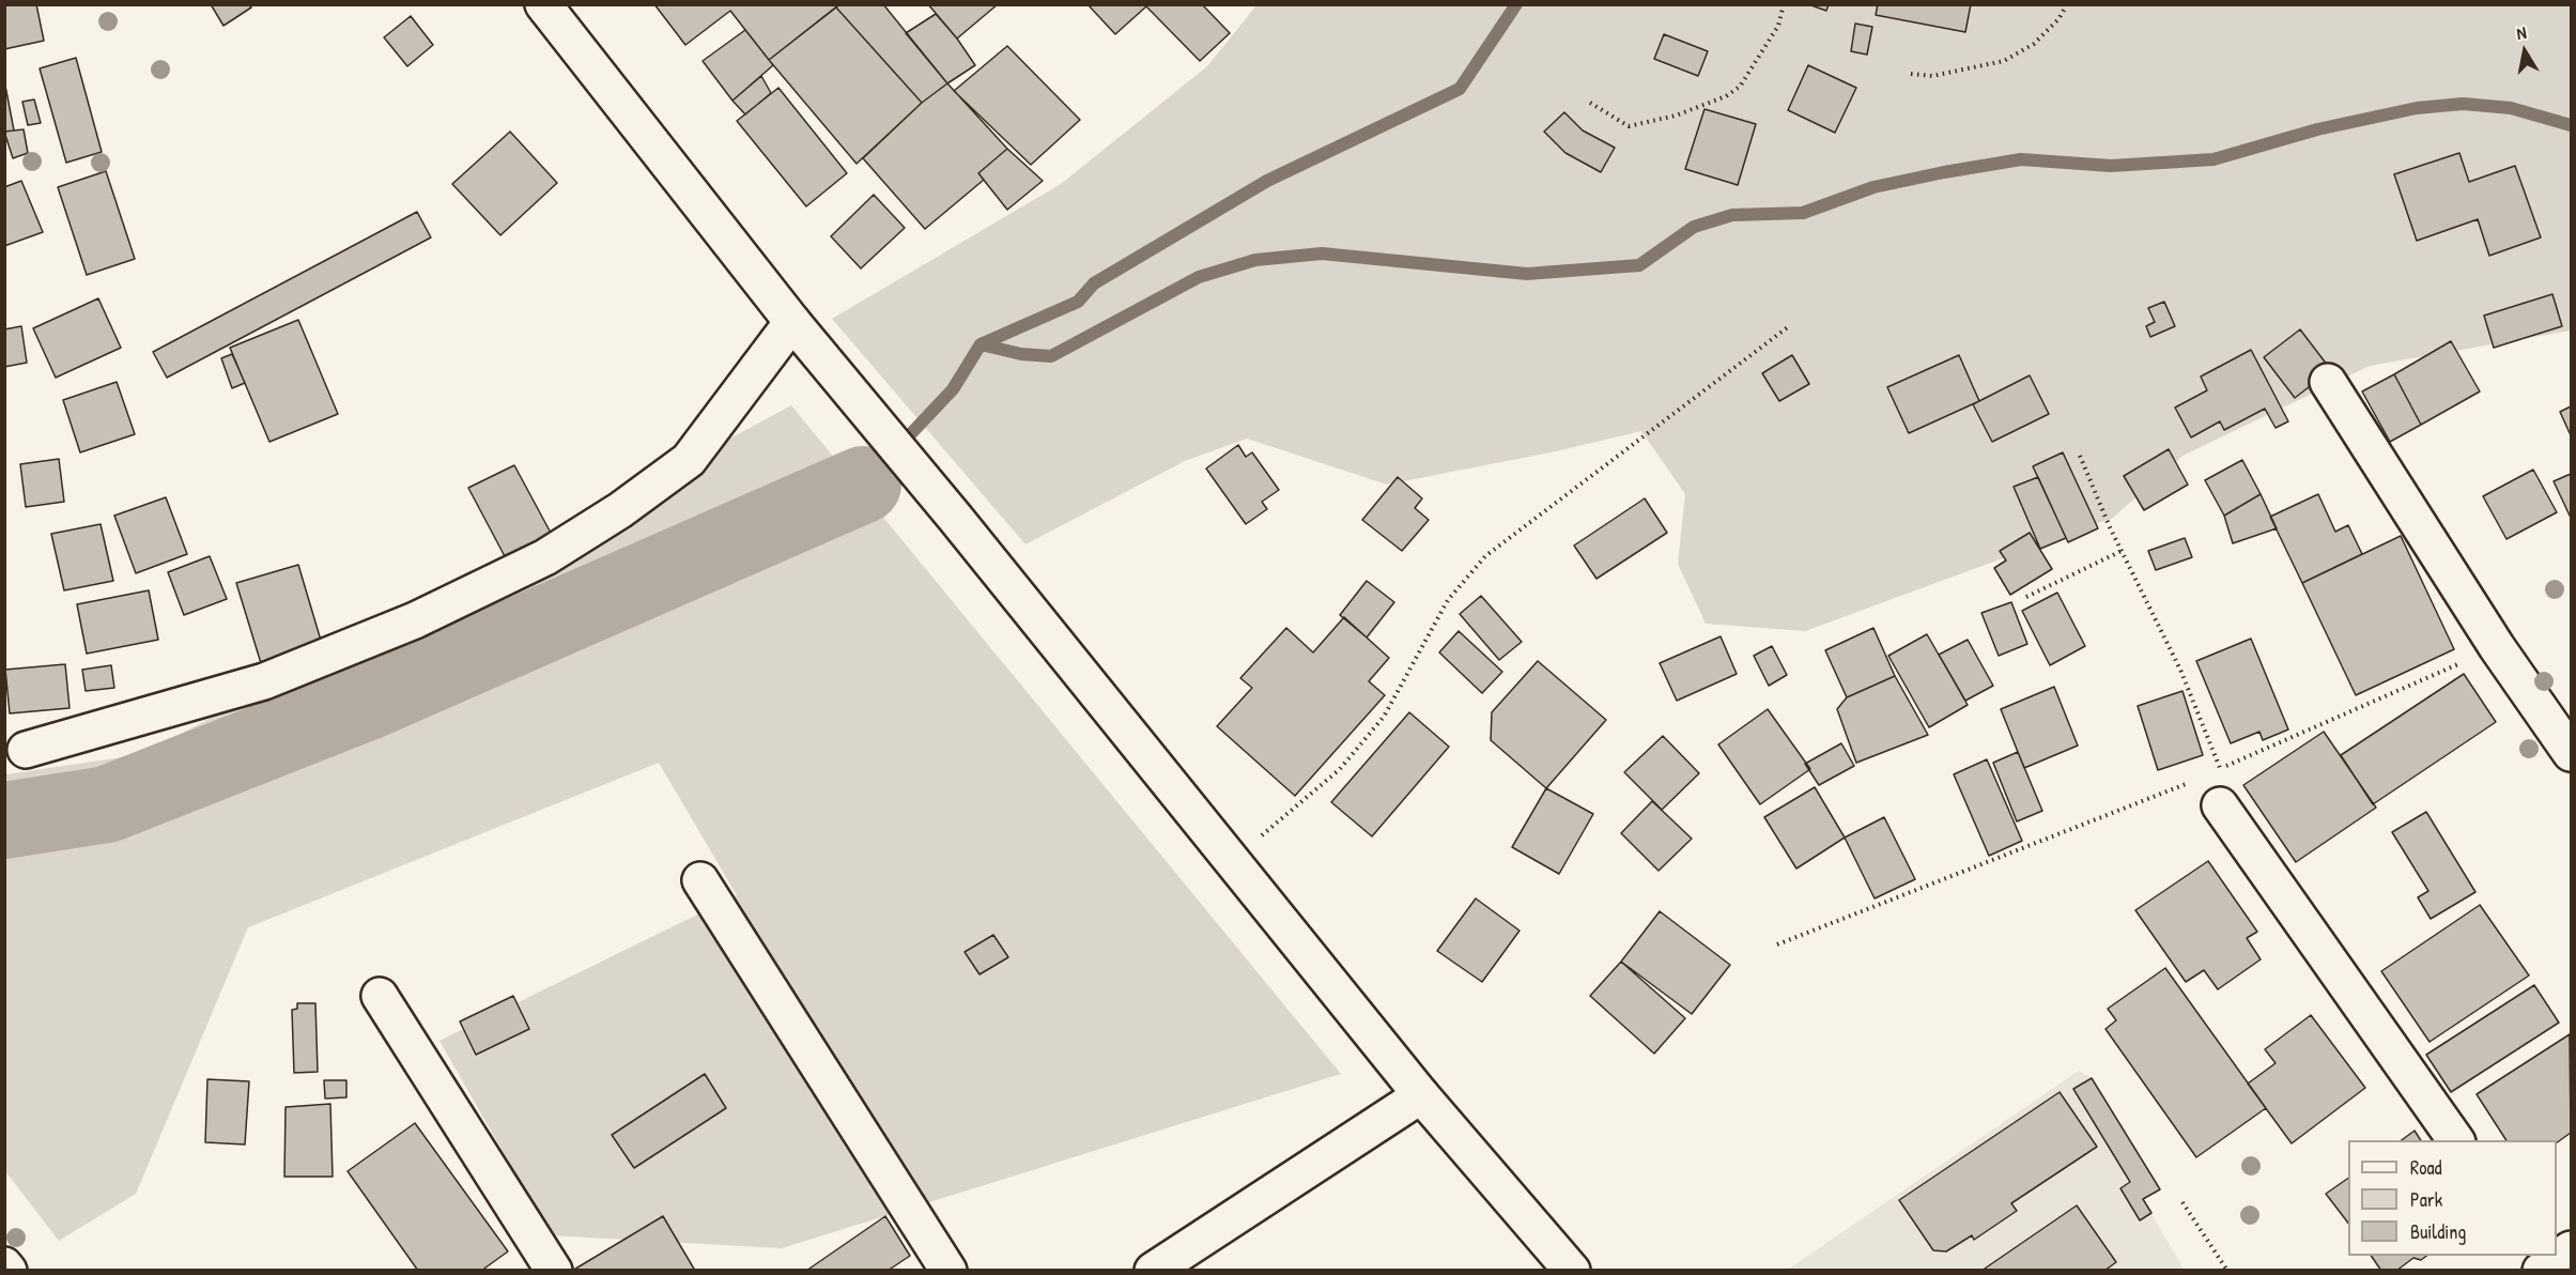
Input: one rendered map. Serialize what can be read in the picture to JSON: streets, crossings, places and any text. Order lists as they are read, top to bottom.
{
  "legend": ["Road", "Park", "Building"],
  "north": "top"
}
